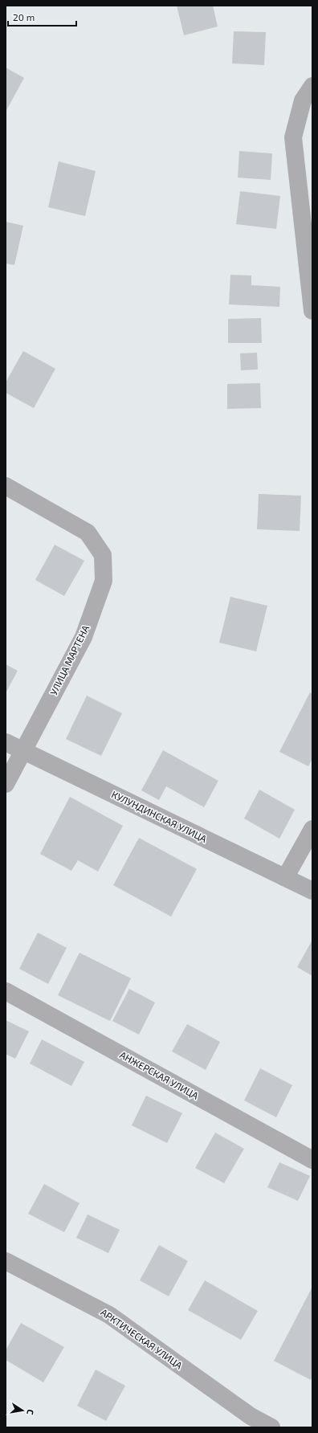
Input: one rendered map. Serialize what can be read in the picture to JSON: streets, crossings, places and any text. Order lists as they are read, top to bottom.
{
  "streets": {
    "street": [
      "УЛИЦА МАРТЕНА",
      "КУЛУНДИНСКАЯ УЛИЦА",
      "АНЖЕРСКАЯ УЛИЦА",
      "АРКТИЧЕСКАЯ УЛИЦА"
    ]
  },
  "crossings": [
    ["УЛИЦА МАРТЕНА", "КУЛУНДИНСКАЯ УЛИЦА"]
  ],
  "scale_bar": "20 m",
  "north": "right"
}
